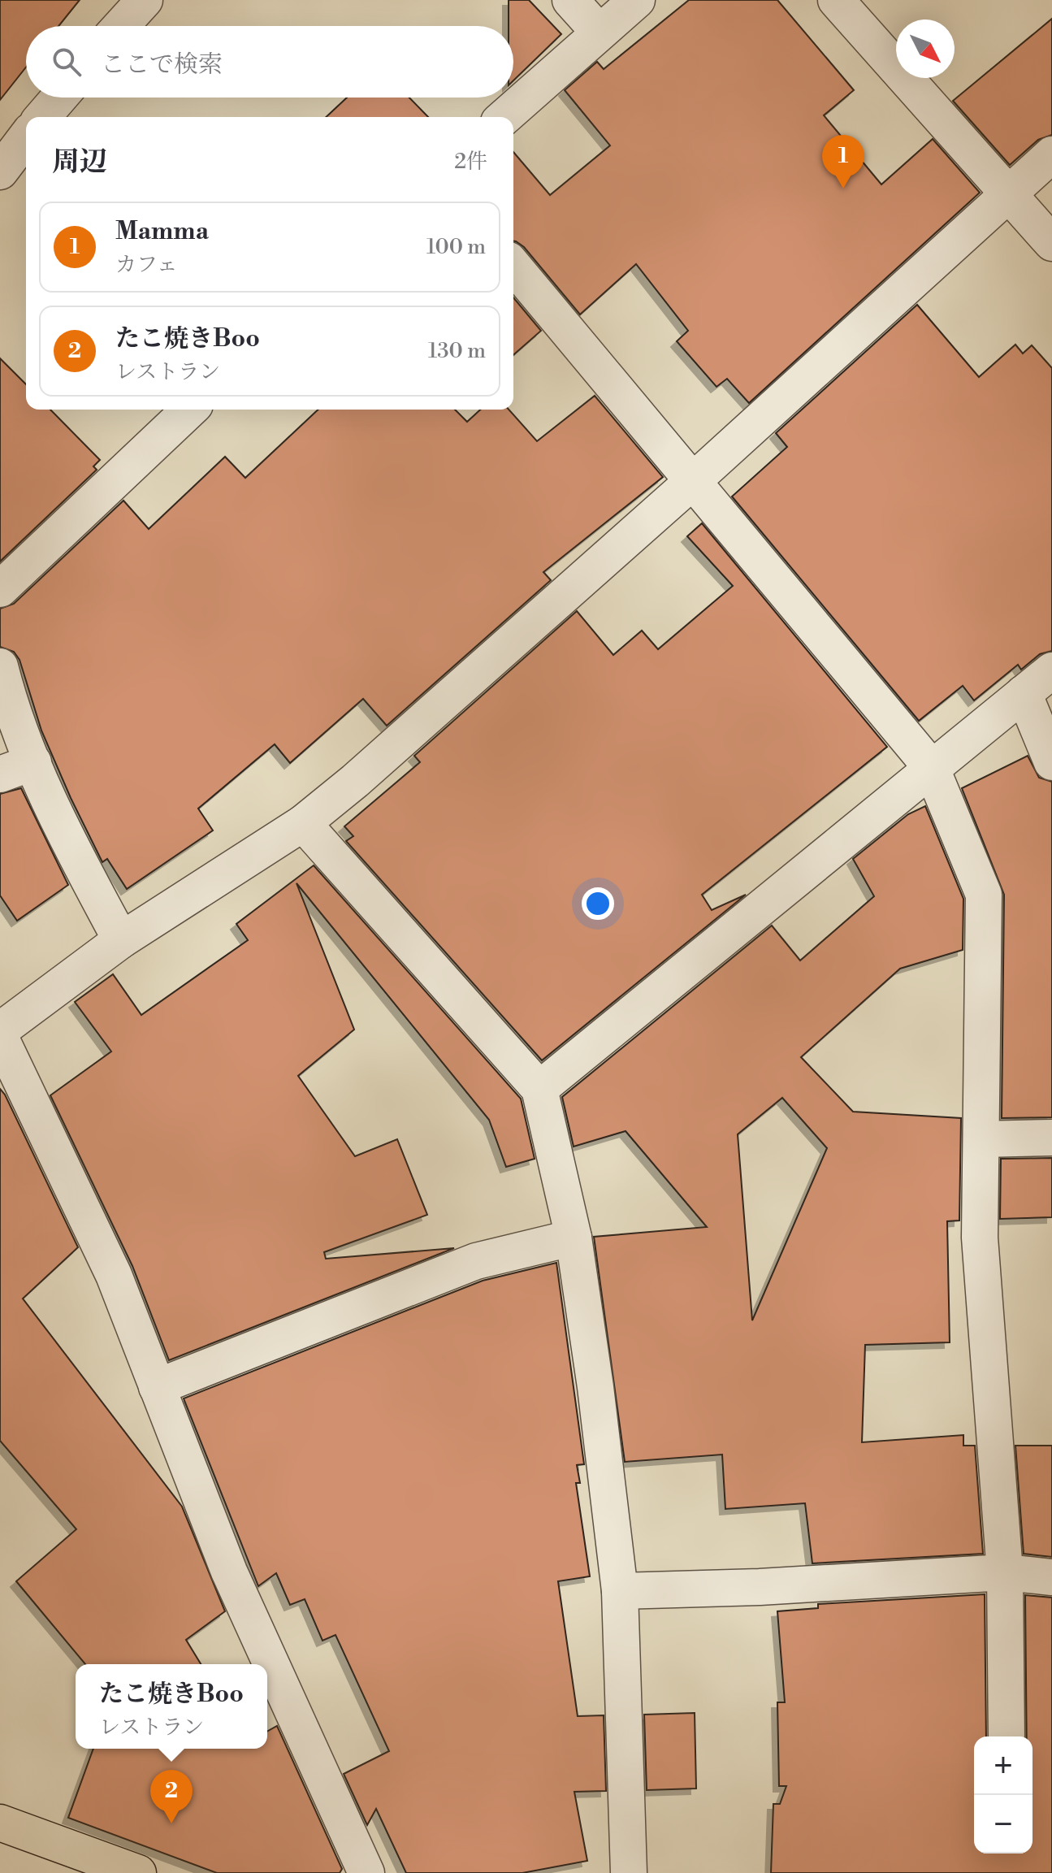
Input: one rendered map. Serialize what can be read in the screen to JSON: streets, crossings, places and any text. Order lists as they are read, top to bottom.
{
  "north": "bottom right",
  "page": {
    "search": "ここで検索",
    "heading": ["周辺", "2件"],
    "pins": ["1", "2"],
    "list": [
      {
        "mark": "1",
        "name": "Mamma",
        "note": "カフェ",
        "value": "100 m"
      },
      {
        "mark": "2",
        "name": "たこ焼きBoo",
        "note": "レストラン",
        "value": "130 m"
      }
    ],
    "popup": ["たこ焼きBoo", "レストラン"],
    "map_buttons": ["+", "−"]
  }
}
